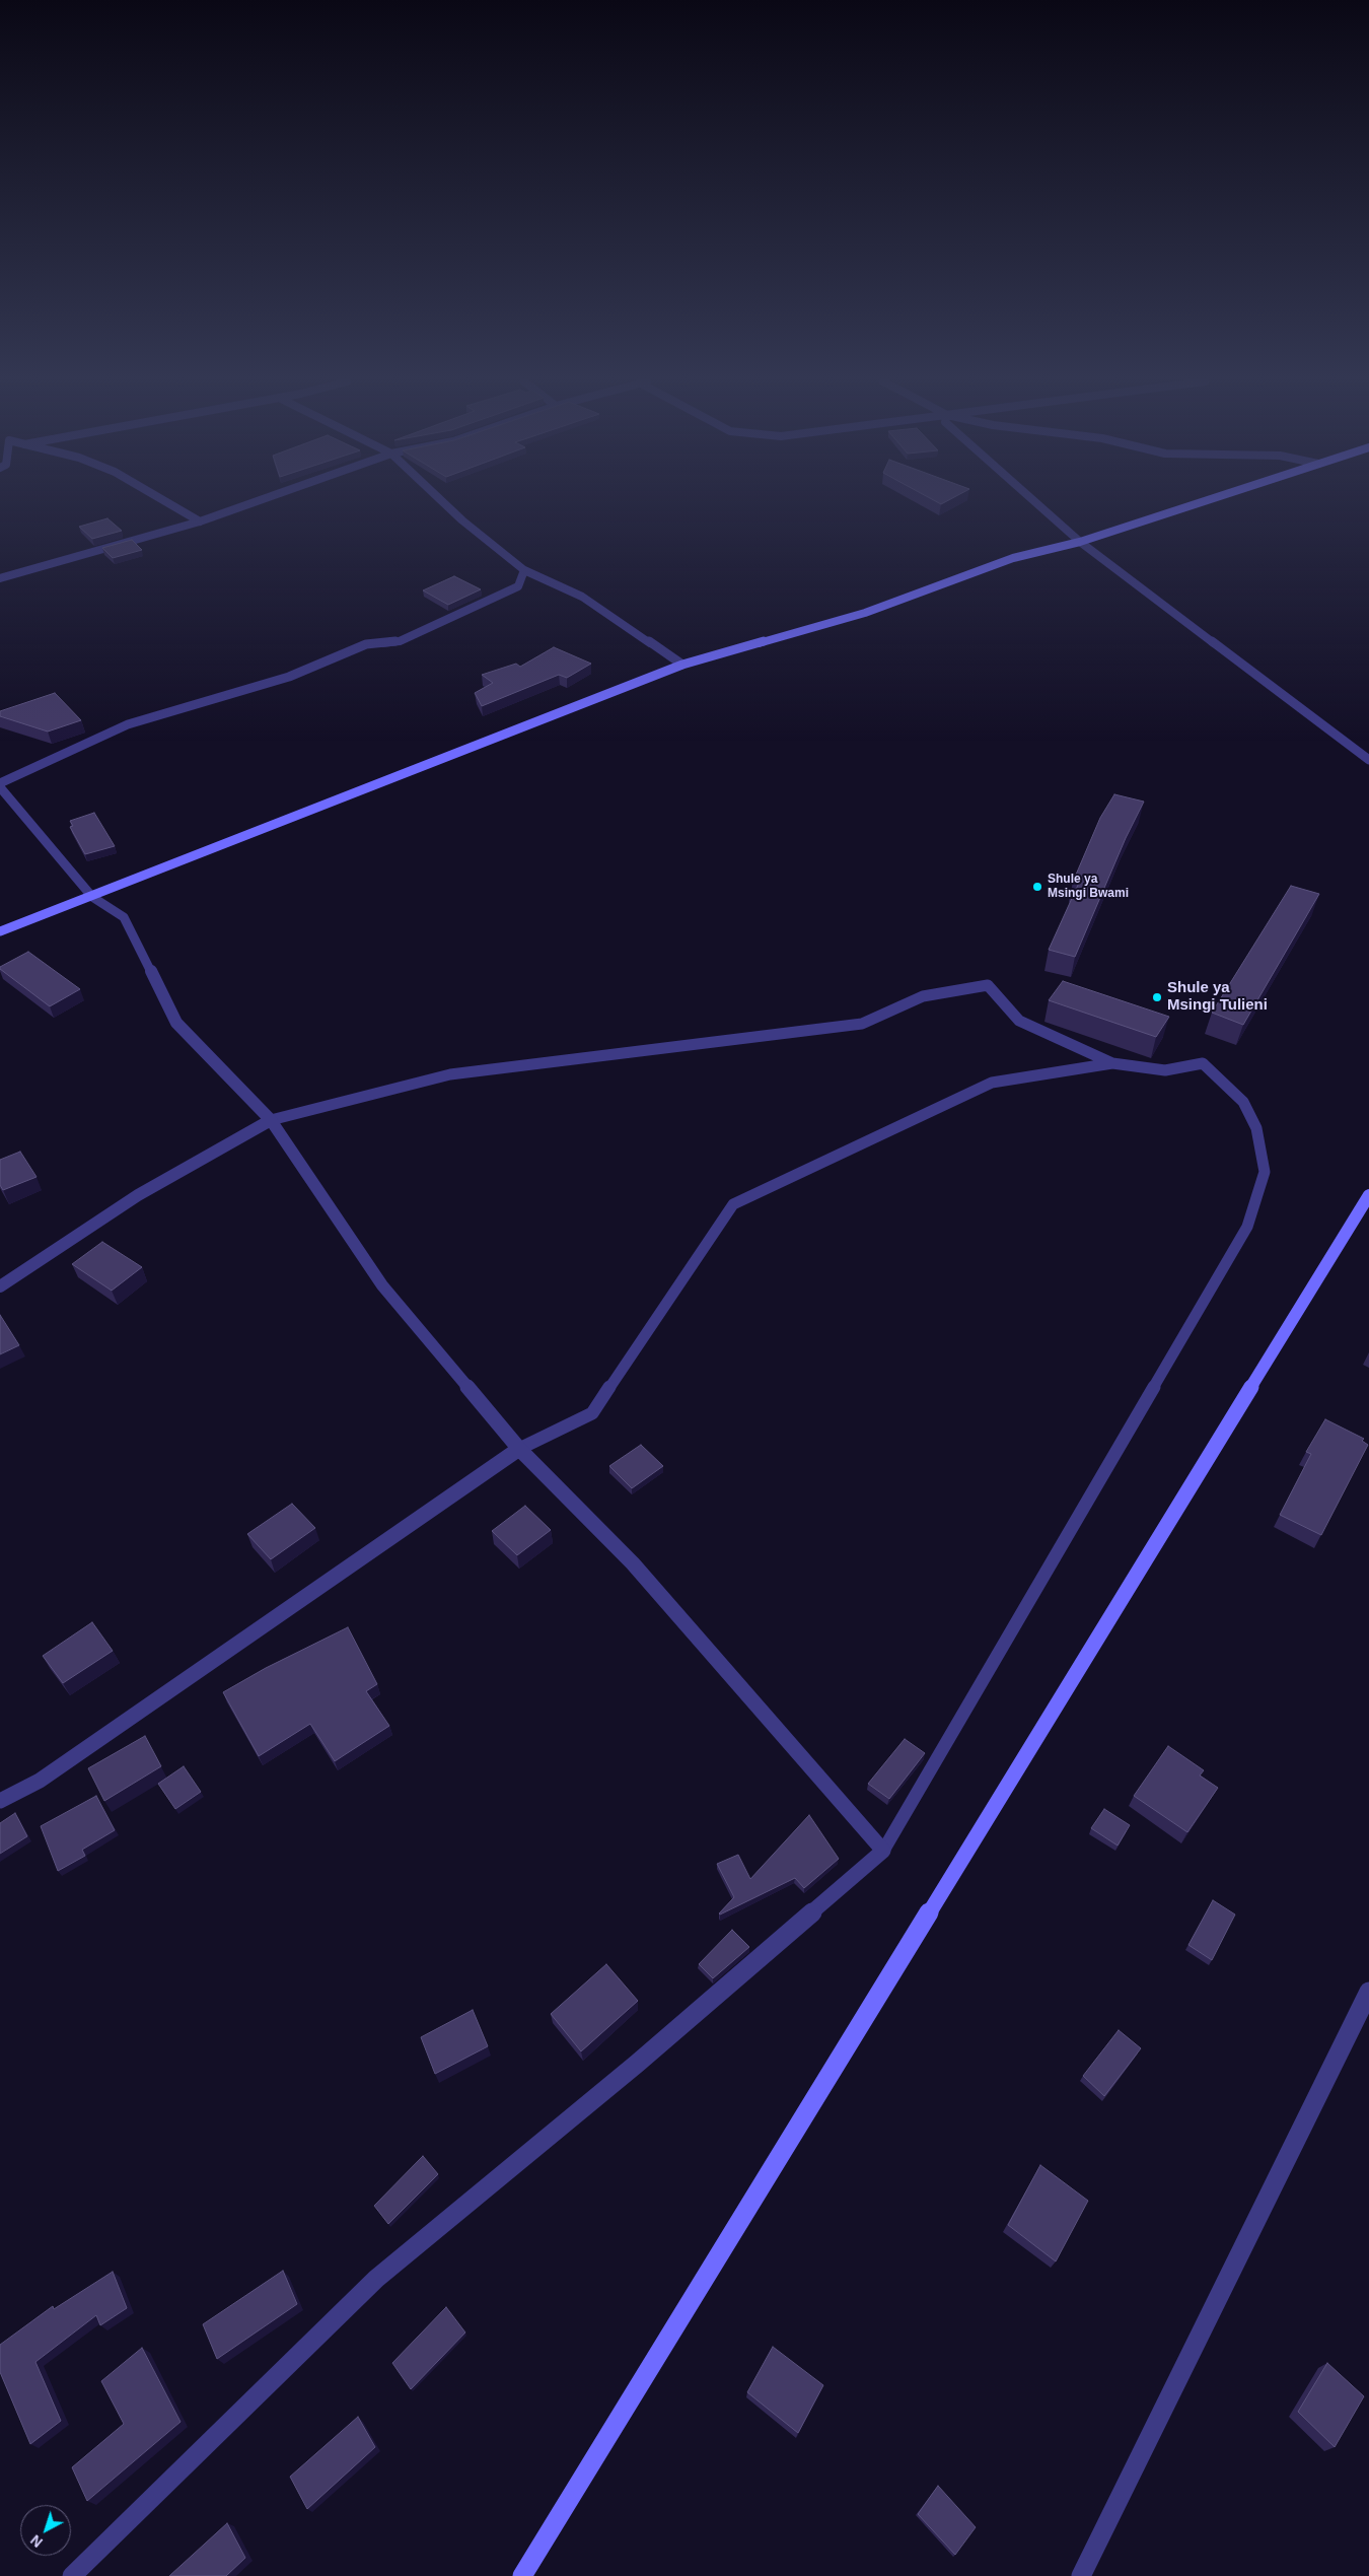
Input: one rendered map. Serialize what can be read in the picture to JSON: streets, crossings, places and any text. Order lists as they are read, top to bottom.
{
  "places": ["Shule ya Msingi Bwami", "Shule ya Msingi Tulieni"],
  "north": "bottom left"
}
